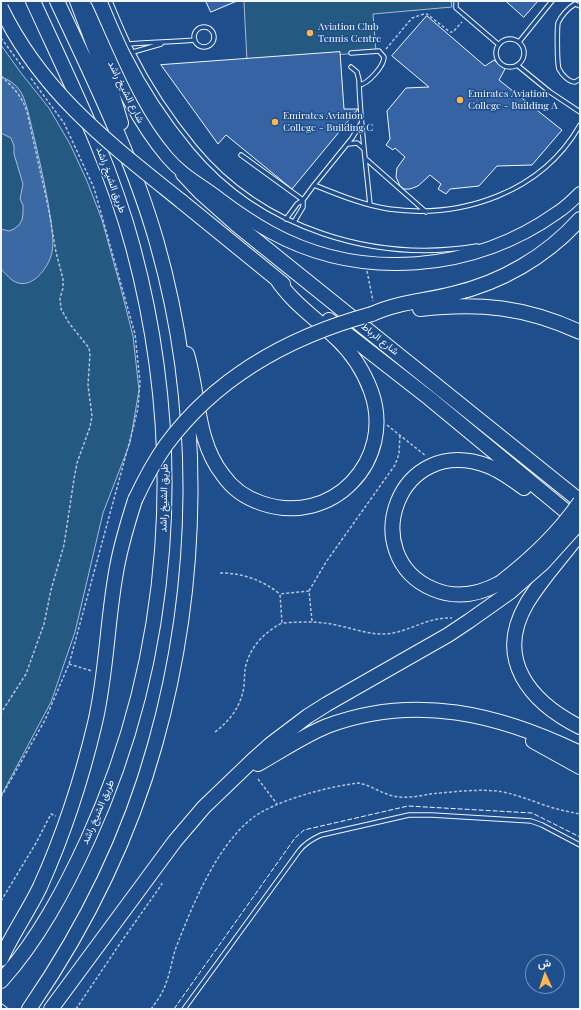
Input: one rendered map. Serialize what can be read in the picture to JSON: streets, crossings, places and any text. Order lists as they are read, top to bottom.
{
  "streets": {
    "highway": ["طريق الشيخ راشد", "شارع الرباط"],
    "main road": ["شارع الشيخ راشد"]
  },
  "crossings": [
    ["شارع الشيخ راشد", "شارع الرباط"]
  ],
  "places": ["Aviation Club Tennis Centre", "Emirates Aviation College - Building A", "Emirates Aviation College - Building C"],
  "north": "top"
}
